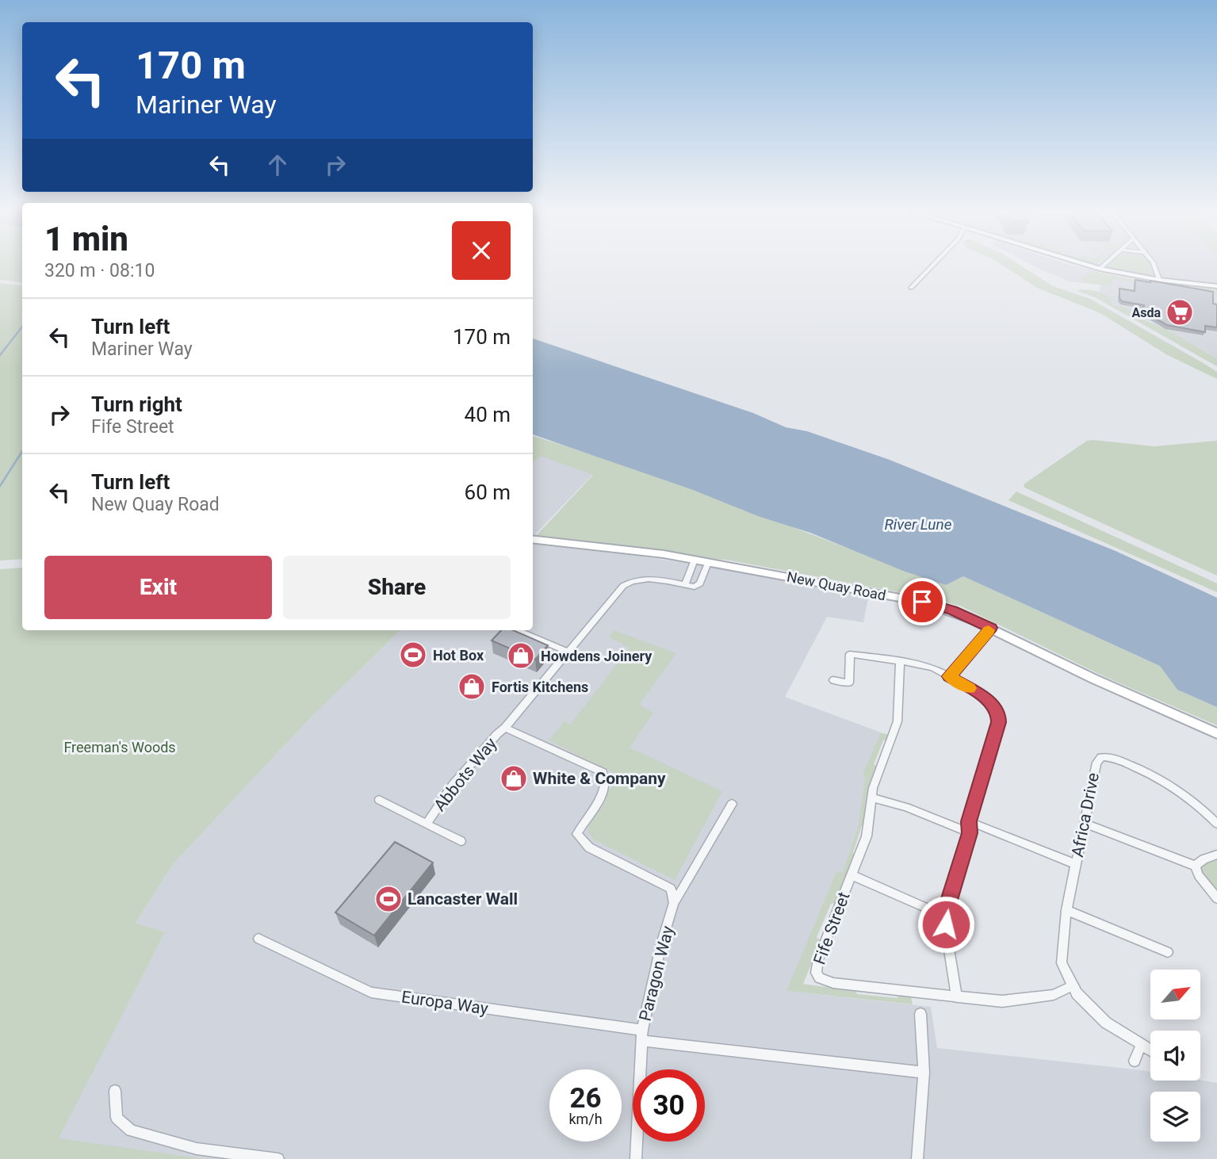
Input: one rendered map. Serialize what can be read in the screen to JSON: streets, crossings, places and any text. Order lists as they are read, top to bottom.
{
  "streets": {
    "street": [
      "New Quay Road",
      "Abbots Way",
      "Africa Drive",
      "Fife Street",
      "Paragon Way",
      "Europa Way"
    ]
  },
  "crossings": [
    ["Africa Drive", "Fife Street"],
    ["Paragon Way", "Europa Way"]
  ],
  "water": ["River Lune"],
  "parks": ["Freeman's Woods"],
  "places": {
    "supermarket": ["Asda"],
    "sports": ["Hot Box", "Lancaster Wall"],
    "shop": ["Howdens Joinery", "Fortis Kitchens", "White & Company"]
  },
  "north": "top right",
  "page": {
    "turn": ["170 m", "Mariner Way"],
    "heading": ["1 min", "320 m · 08:10"],
    "list": [
      {
        "name": "Turn left",
        "note": "Mariner Way",
        "value": "170 m"
      },
      {
        "name": "Turn right",
        "note": "Fife Street",
        "value": "40 m"
      },
      {
        "name": "Turn left",
        "note": "New Quay Road",
        "value": "60 m"
      }
    ],
    "buttons": ["Exit", "Share"],
    "speed": "26 km/h",
    "limit": "30"
  }
}
